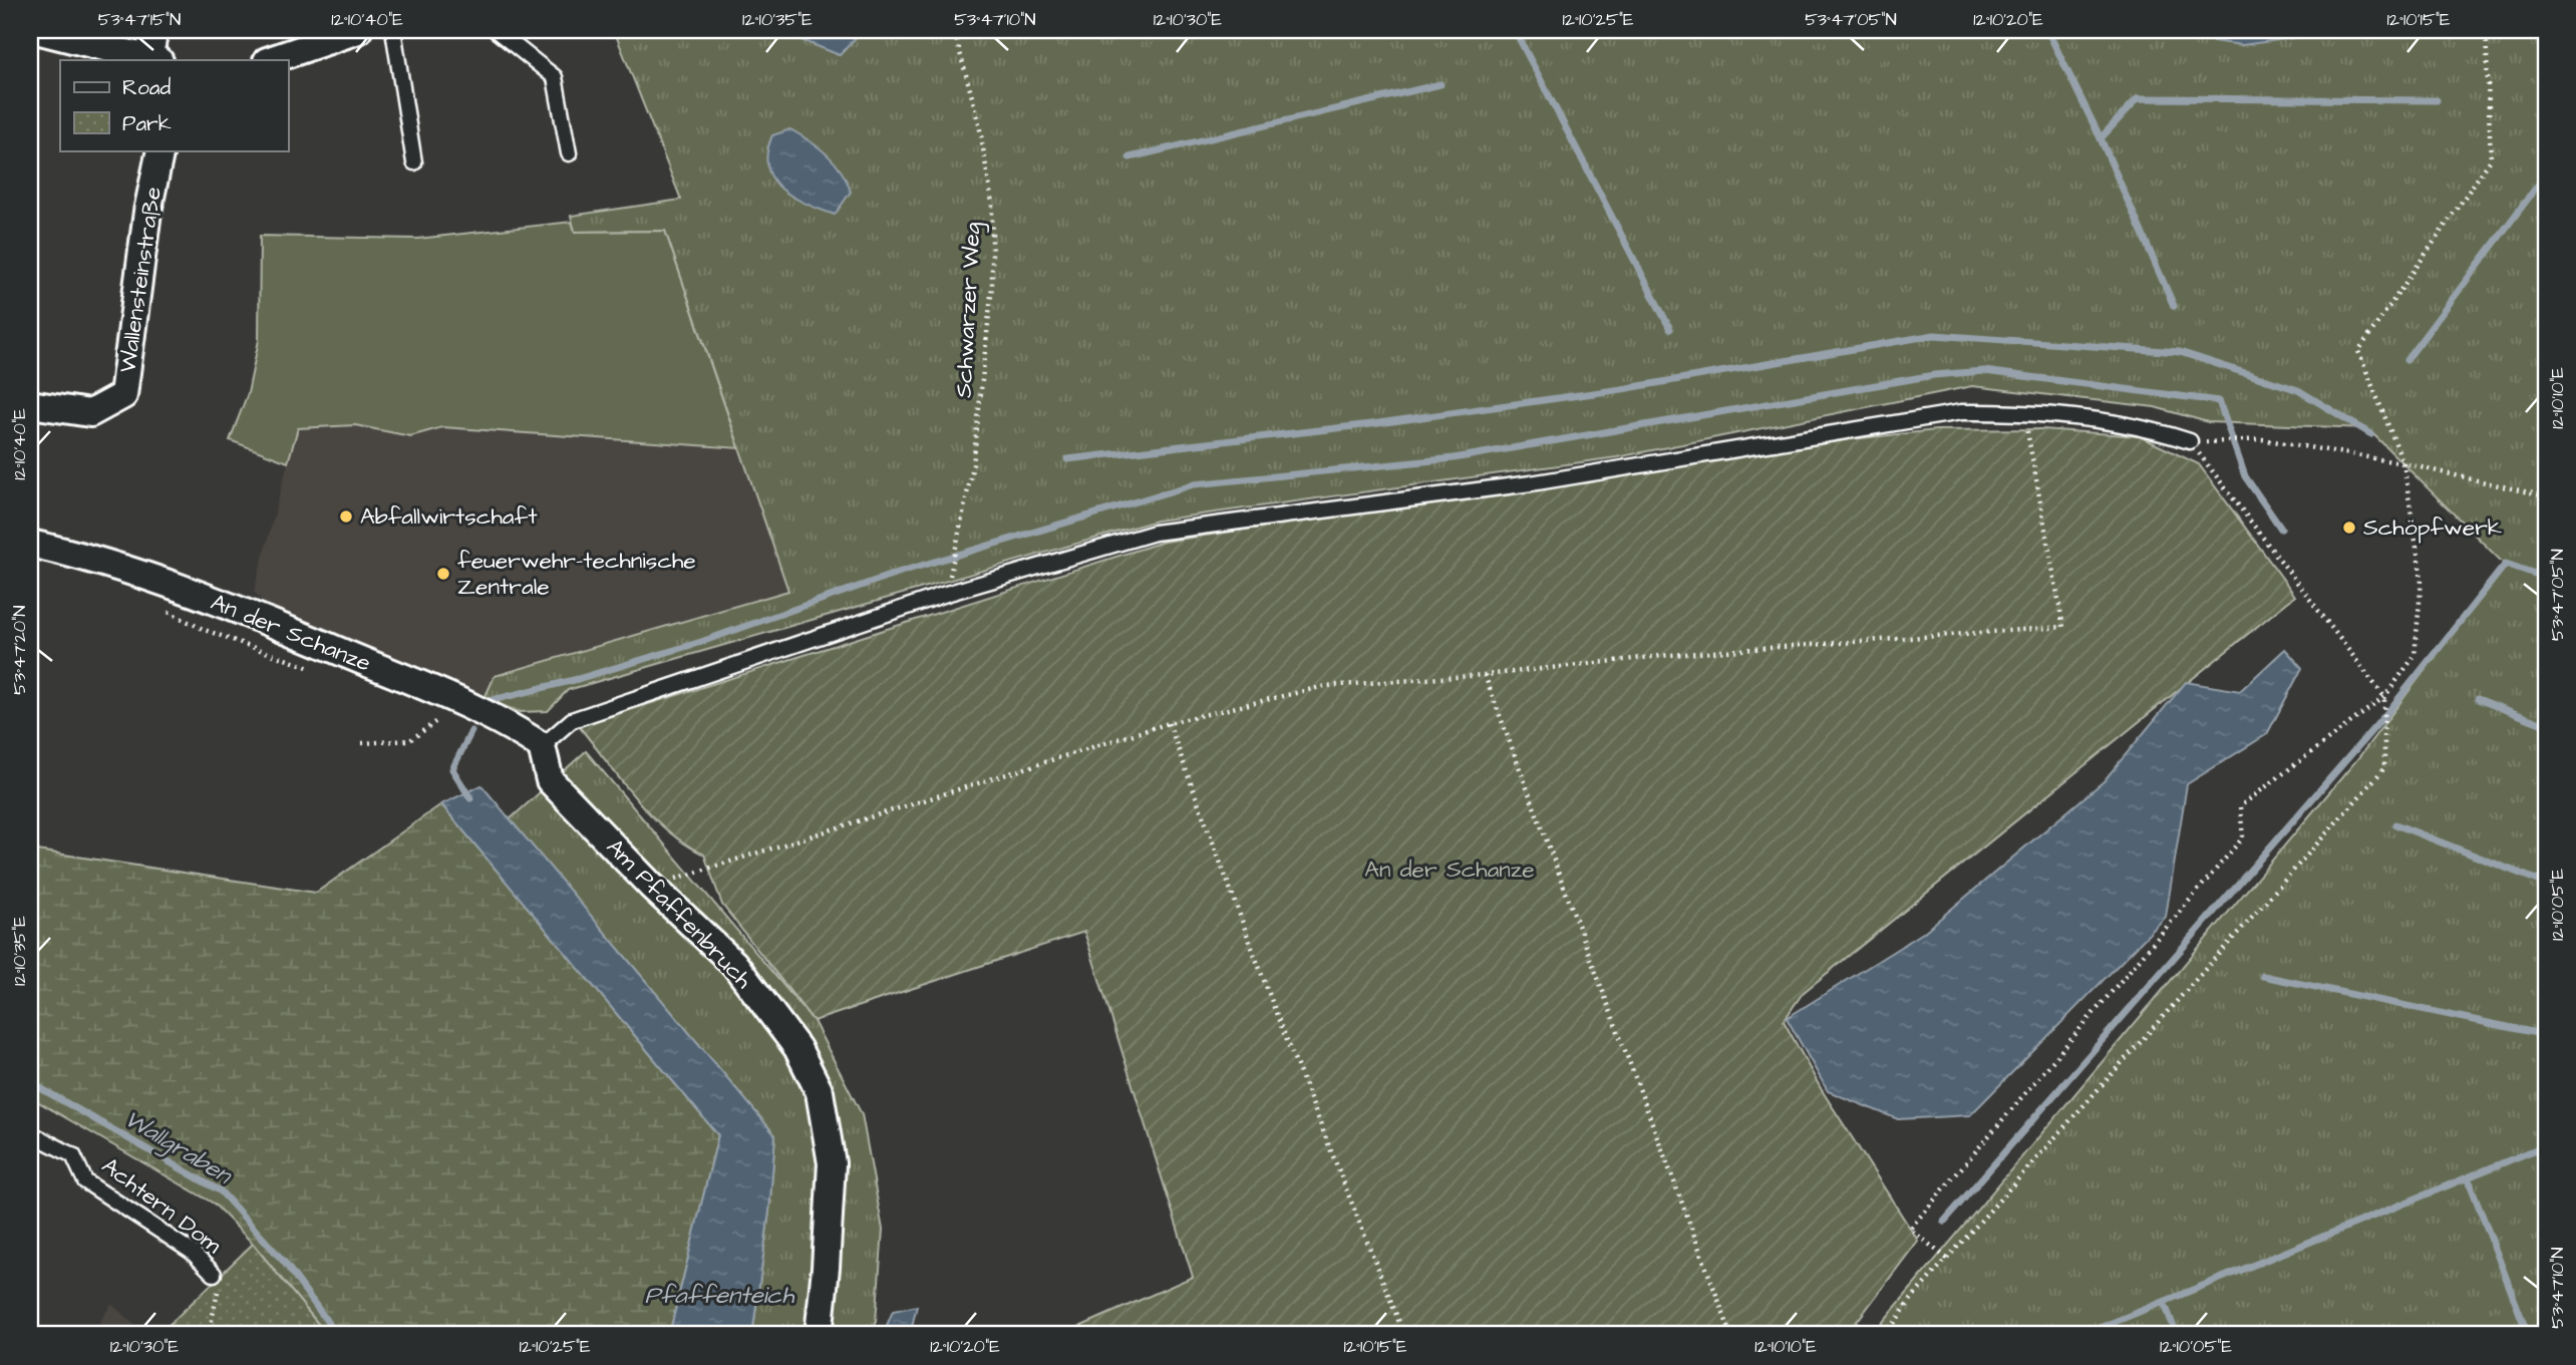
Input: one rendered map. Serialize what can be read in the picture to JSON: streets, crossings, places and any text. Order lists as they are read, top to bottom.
{
  "streets": {
    "street": ["Wallensteinstraße", "An der Schanze", "Am Pfaffenbruch"],
    "lane": ["Achtern Dom"],
    "path": ["Schwarzer Weg"]
  },
  "crossings": [
    ["An der Schanze", "Am Pfaffenbruch"]
  ],
  "water": ["Wallgraben", "Pfaffenteich"],
  "parks": ["An der Schanze"],
  "places": ["Abfallwirtschaft", "Schöpfwerk", "feuerwehr-technische Zentrale"],
  "legend": ["Road", "Park"],
  "coordinates": [
    "53°47'15\"N",
    "12°10'40\"E",
    "12°10'35\"E",
    "53°47'10\"N",
    "12°10'30\"E",
    "12°10'25\"E",
    "53°47'05\"N",
    "12°10'20\"E",
    "12°10'15\"E",
    "12°10'10\"E",
    "53°47'20\"N",
    "12°10'05\"E"
  ]
}
